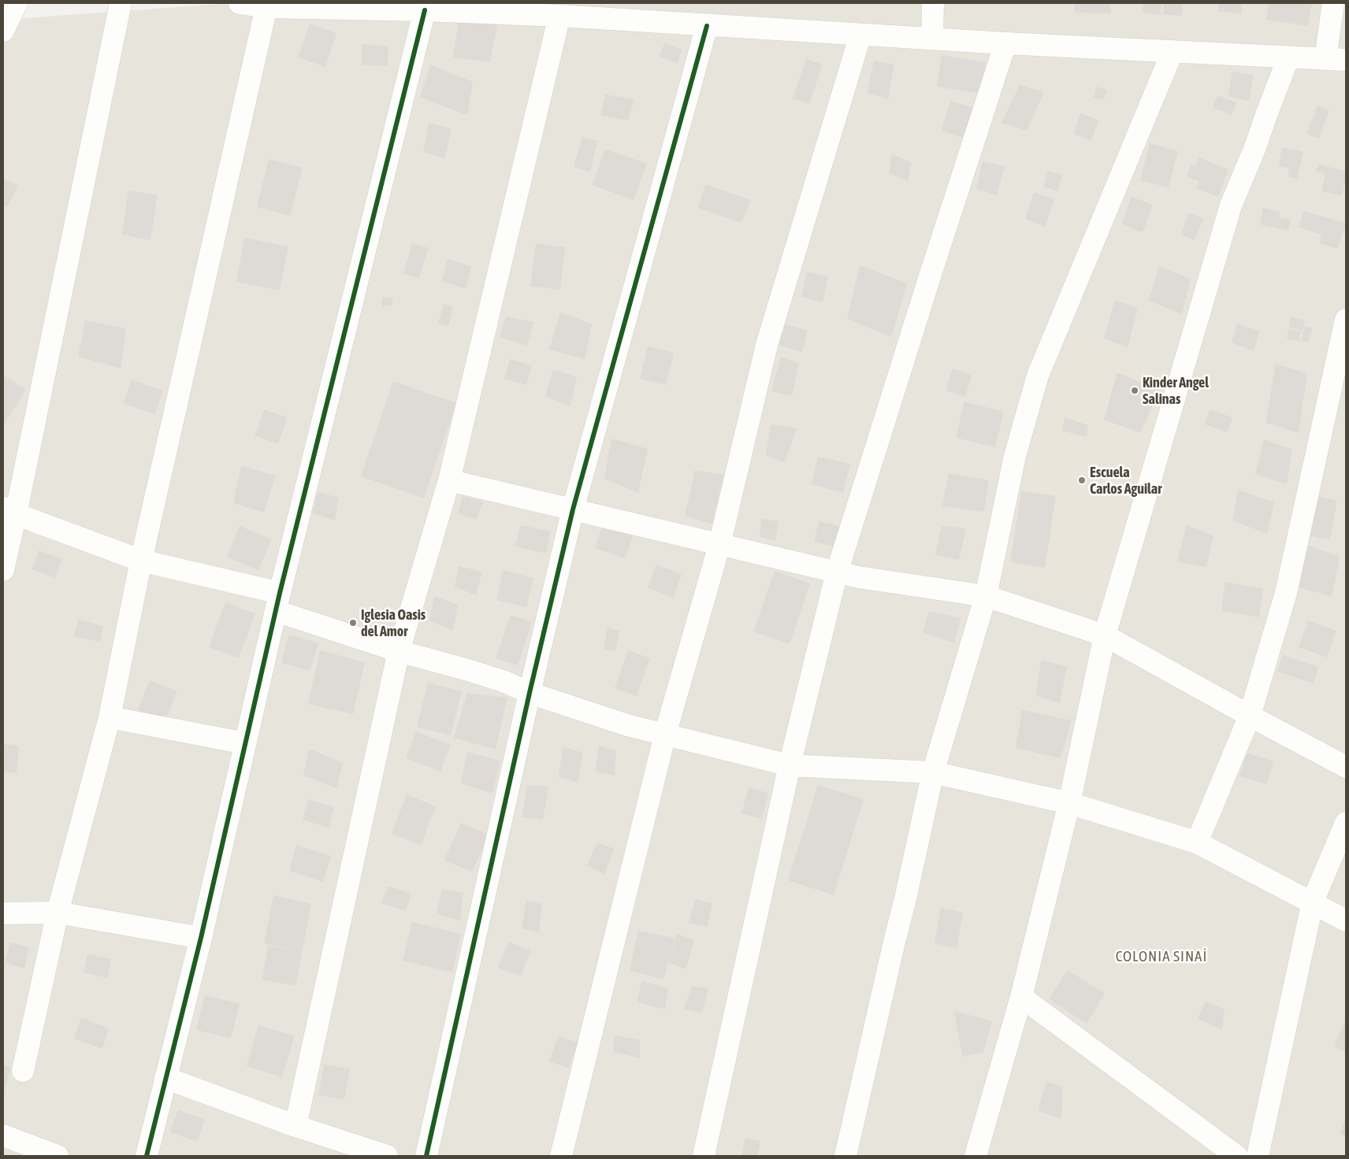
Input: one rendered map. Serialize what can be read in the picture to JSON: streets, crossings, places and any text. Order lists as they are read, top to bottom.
{
  "districts": ["COLONIA SINAÍ"],
  "places": ["Kinder Angel Salinas", "Escuela Carlos Aguilar", "Iglesia Oasis del Amor"]
}
